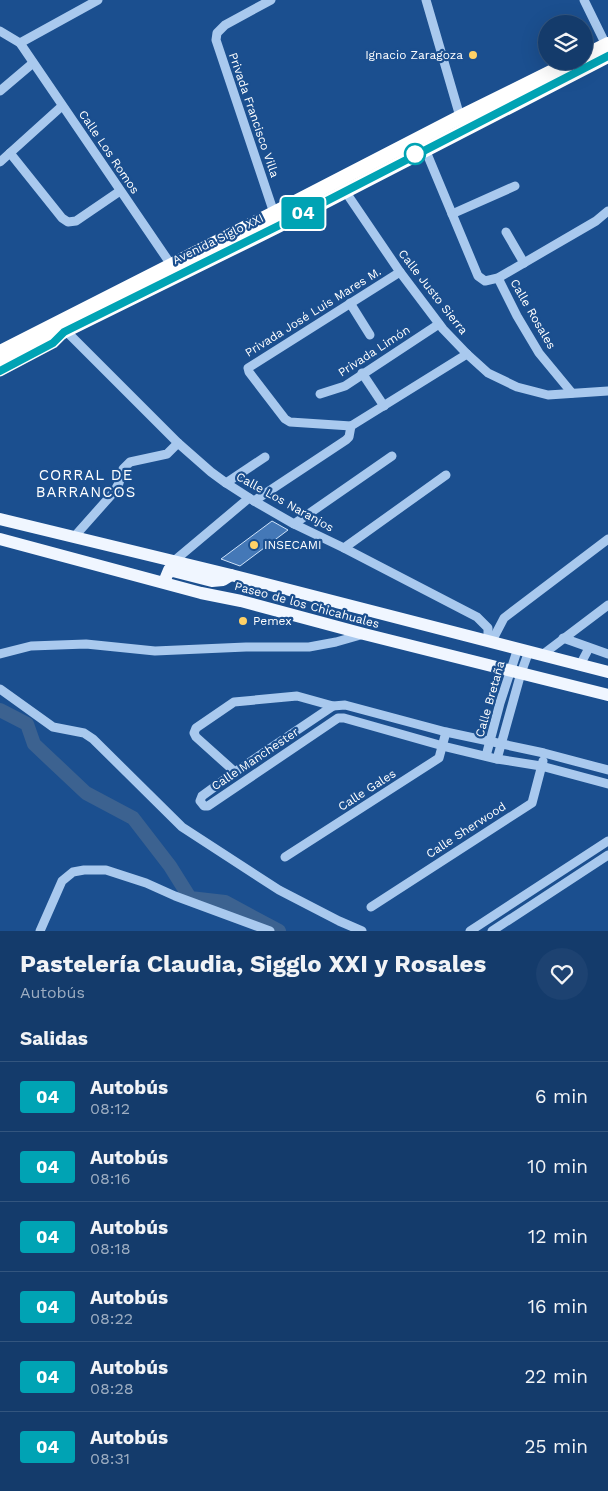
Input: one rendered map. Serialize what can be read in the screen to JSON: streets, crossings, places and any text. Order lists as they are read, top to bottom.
{
  "streets": {
    "highway": ["Avenida Siglo XXI"],
    "main road": ["Paseo de los Chicahuales"],
    "street": [
      "Privada Francisco Villa",
      "Calle Los Romos",
      "Calle Justo Sierra",
      "Privada José Luis Mares M.",
      "Calle Rosales",
      "Privada Limón",
      "Calle Los Naranjos",
      "Calle Bretaña",
      "Calle Manchester",
      "Calle Gales",
      "Calle Sherwood"
    ]
  },
  "crossings": [
    ["Privada Francisco Villa", "Avenida Siglo XXI"],
    ["Calle Los Romos", "Avenida Siglo XXI"],
    ["Avenida Siglo XXI", "Calle Justo Sierra"],
    ["Avenida Siglo XXI", "Calle Rosales"],
    ["Avenida Siglo XXI", "Calle Los Naranjos"],
    ["Calle Justo Sierra", "Privada José Luis Mares M."],
    ["Calle Justo Sierra", "Calle Rosales"],
    ["Calle Justo Sierra", "Privada Limón"],
    ["Calle Los Naranjos", "Paseo de los Chicahuales"],
    ["Paseo de los Chicahuales", "Calle Bretaña"]
  ],
  "districts": ["CORRAL DE BARRANCOS"],
  "places": ["Ignacio Zaragoza", "INSECAMI", "Pemex"],
  "lines": ["bus line 04"],
  "page": {
    "on_map": "04",
    "heading": [
      ["Pastelería Claudia, Sigglo XXI y Rosales", "Autobús"],
      "Salidas"
    ],
    "list": [
      {
        "mark": "04",
        "name": "Autobús",
        "note": "08:12",
        "value": "6 min"
      },
      {
        "mark": "04",
        "name": "Autobús",
        "note": "08:16",
        "value": "10 min"
      },
      {
        "mark": "04",
        "name": "Autobús",
        "note": "08:18",
        "value": "12 min"
      },
      {
        "mark": "04",
        "name": "Autobús",
        "note": "08:22",
        "value": "16 min"
      },
      {
        "mark": "04",
        "name": "Autobús",
        "note": "08:28",
        "value": "22 min"
      },
      {
        "mark": "04",
        "name": "Autobús",
        "note": "08:31",
        "value": "25 min"
      }
    ]
  }
}
